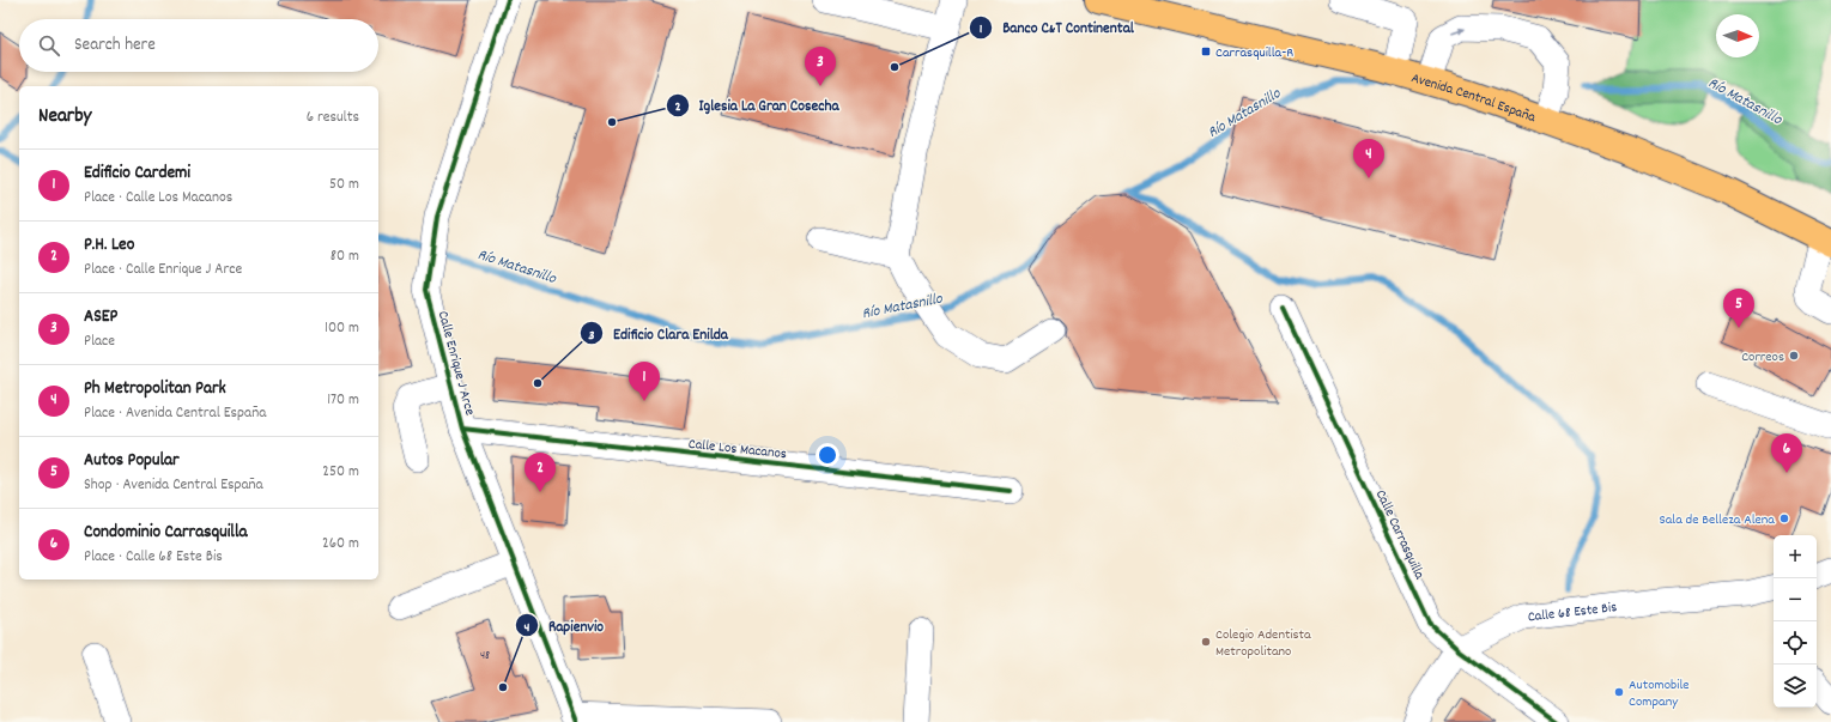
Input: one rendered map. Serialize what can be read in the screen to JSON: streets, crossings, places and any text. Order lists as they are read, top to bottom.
{
  "streets": {
    "main road": ["Avenida Central España"],
    "street": [
      "Calle Enrique J Arce",
      "Calle Los Macanos",
      "Calle Carrasquilla",
      "Calle 68 Este Bis"
    ]
  },
  "crossings": [
    ["Calle Enrique J Arce", "Calle Los Macanos"],
    ["Calle Carrasquilla", "Calle 68 Este Bis"]
  ],
  "water": ["Río Matasnillo"],
  "places": {
    "transit": ["Carrasquilla-R"],
    "other": [
      "Banco C&T Continental",
      "Iglesia La Gran Cosecha",
      "Correos",
      "Edificio Clara Enilda",
      "Sala de Belleza Alena",
      "Colegio Adentista Metropolitano",
      "Rapienvio",
      "Automobile Company"
    ]
  },
  "house_numbers": ["48"],
  "north": "right",
  "page": {
    "search": "Search here",
    "pins": [
      "3",
      "4",
      "5",
      "1",
      "6",
      "2"
    ],
    "heading": ["Nearby", "6 results"],
    "list": [
      {
        "mark": "1",
        "name": "Edificio Cardemi",
        "note": "Place · Calle Los Macanos",
        "value": "50 m"
      },
      {
        "mark": "2",
        "name": "P.H. Leo",
        "note": "Place · Calle Enrique J Arce",
        "value": "80 m"
      },
      {
        "mark": "3",
        "name": "ASEP",
        "note": "Place",
        "value": "100 m"
      },
      {
        "mark": "4",
        "name": "Ph Metropolitan Park",
        "note": "Place · Avenida Central España",
        "value": "170 m"
      },
      {
        "mark": "5",
        "name": "Autos Popular",
        "note": "Shop · Avenida Central España",
        "value": "250 m"
      },
      {
        "mark": "6",
        "name": "Condominio Carrasquilla",
        "note": "Place · Calle 68 Este Bis",
        "value": "260 m"
      }
    ],
    "map_buttons": ["+", "−"]
  }
}
